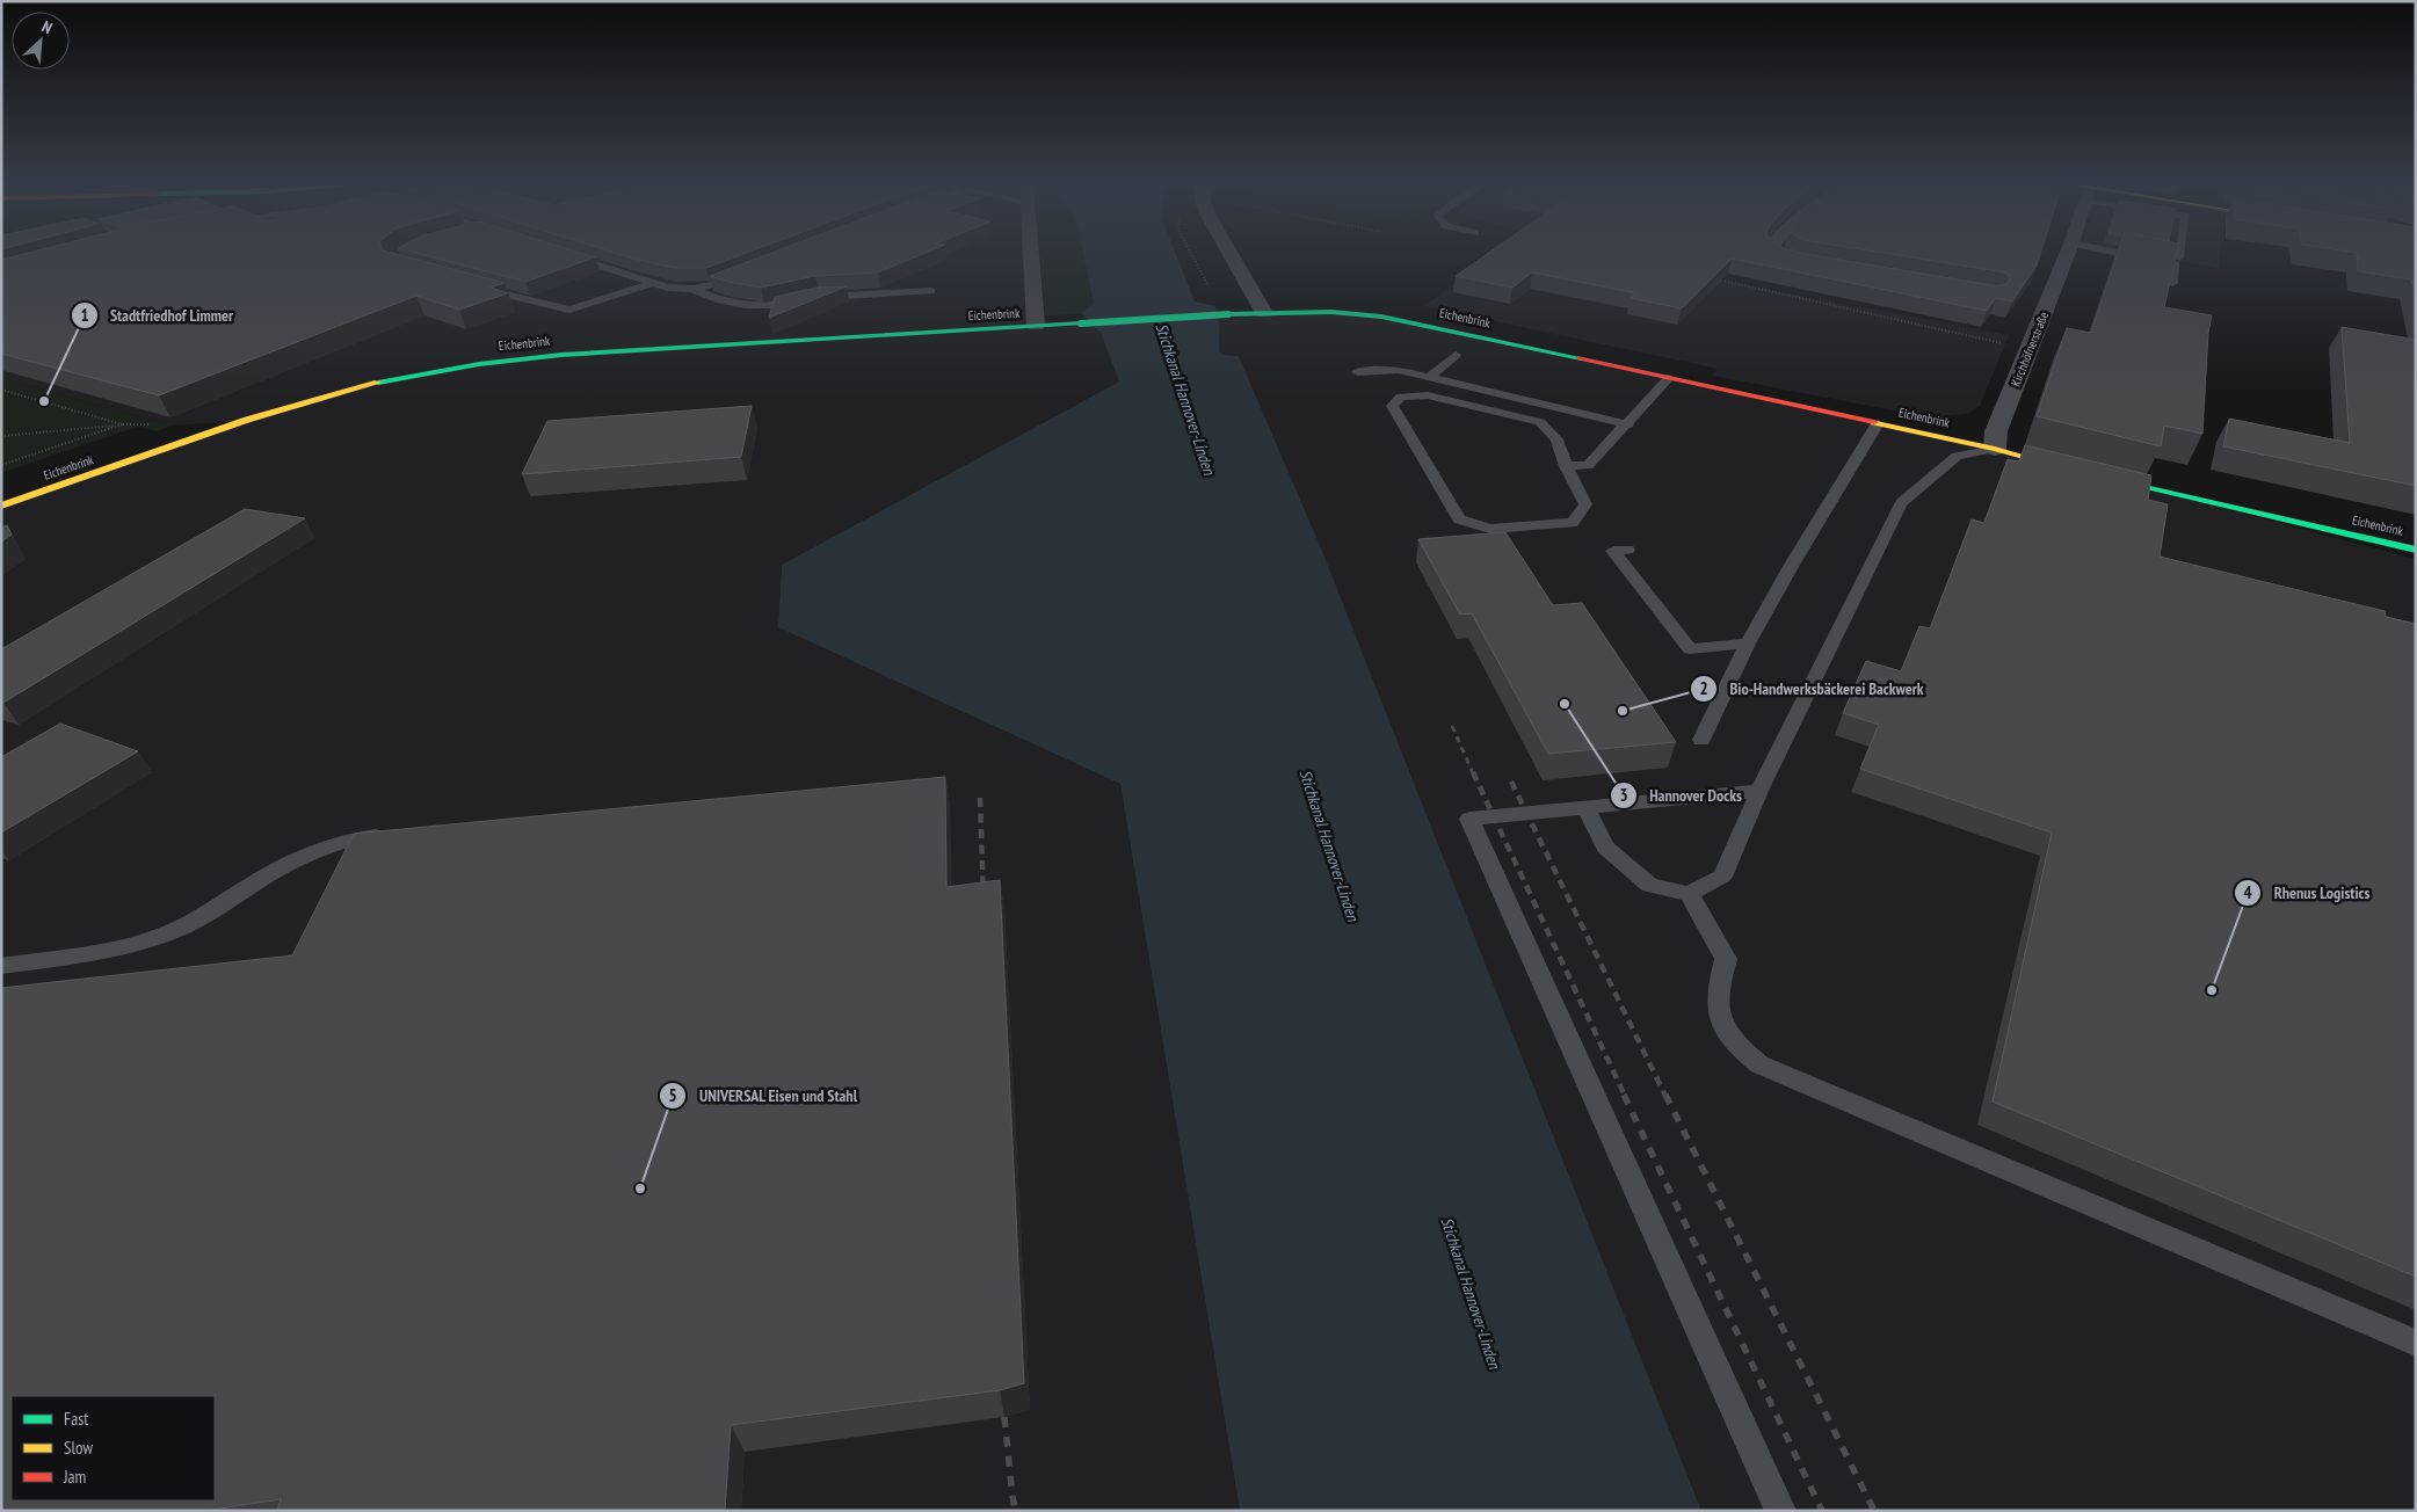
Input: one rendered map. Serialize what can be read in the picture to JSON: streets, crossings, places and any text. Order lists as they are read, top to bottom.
{
  "streets": {
    "main road": ["Eichenbrink"],
    "street": ["Kirchhöfnerstraße"]
  },
  "crossings": [
    ["Eichenbrink", "Kirchhöfnerstraße"]
  ],
  "water": ["Stichkanal Hannover-Linden"],
  "places": [
    "Stadtfriedhof Limmer",
    "Hannover Docks",
    "Bio-Handwerksbäckerei Backwerk",
    "Rhenus Logistics",
    "UNIVERSAL Eisen und Stahl"
  ],
  "legend": ["Fast", "Slow", "Jam"],
  "north": "top right"
}
